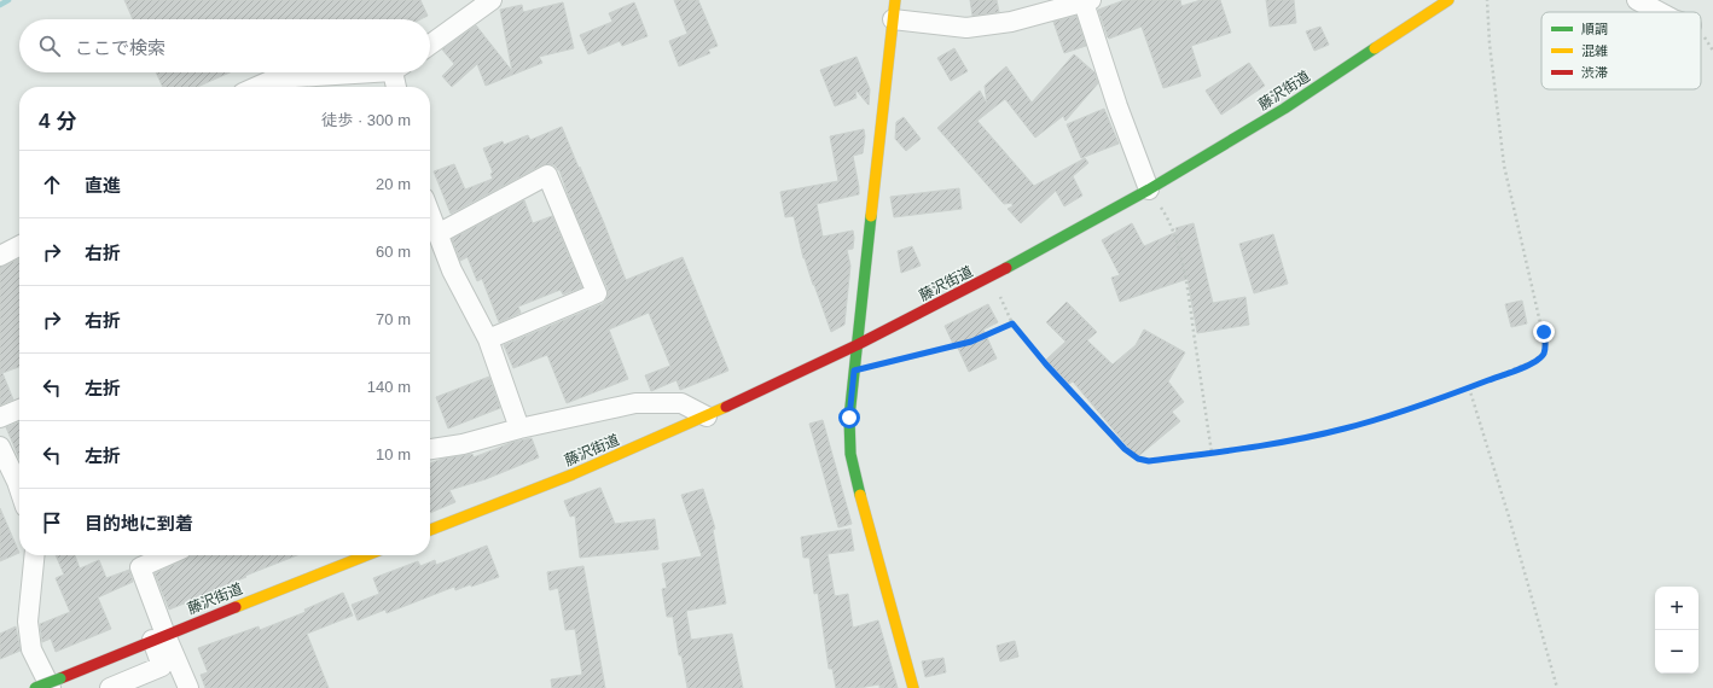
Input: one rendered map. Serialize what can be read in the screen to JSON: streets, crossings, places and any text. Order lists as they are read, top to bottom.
{
  "streets": {
    "main road": ["藤沢街道"]
  },
  "legend": ["順調", "混雑", "渋滞"],
  "page": {
    "search": "ここで検索",
    "heading": ["4 分", "徒歩 · 300 m"],
    "list": [
      ["直進", "20 m"],
      ["右折", "60 m"],
      ["右折", "70 m"],
      ["左折", "140 m"],
      ["左折", "10 m"],
      "目的地に到着"
    ],
    "map_buttons": ["+", "−"]
  }
}
